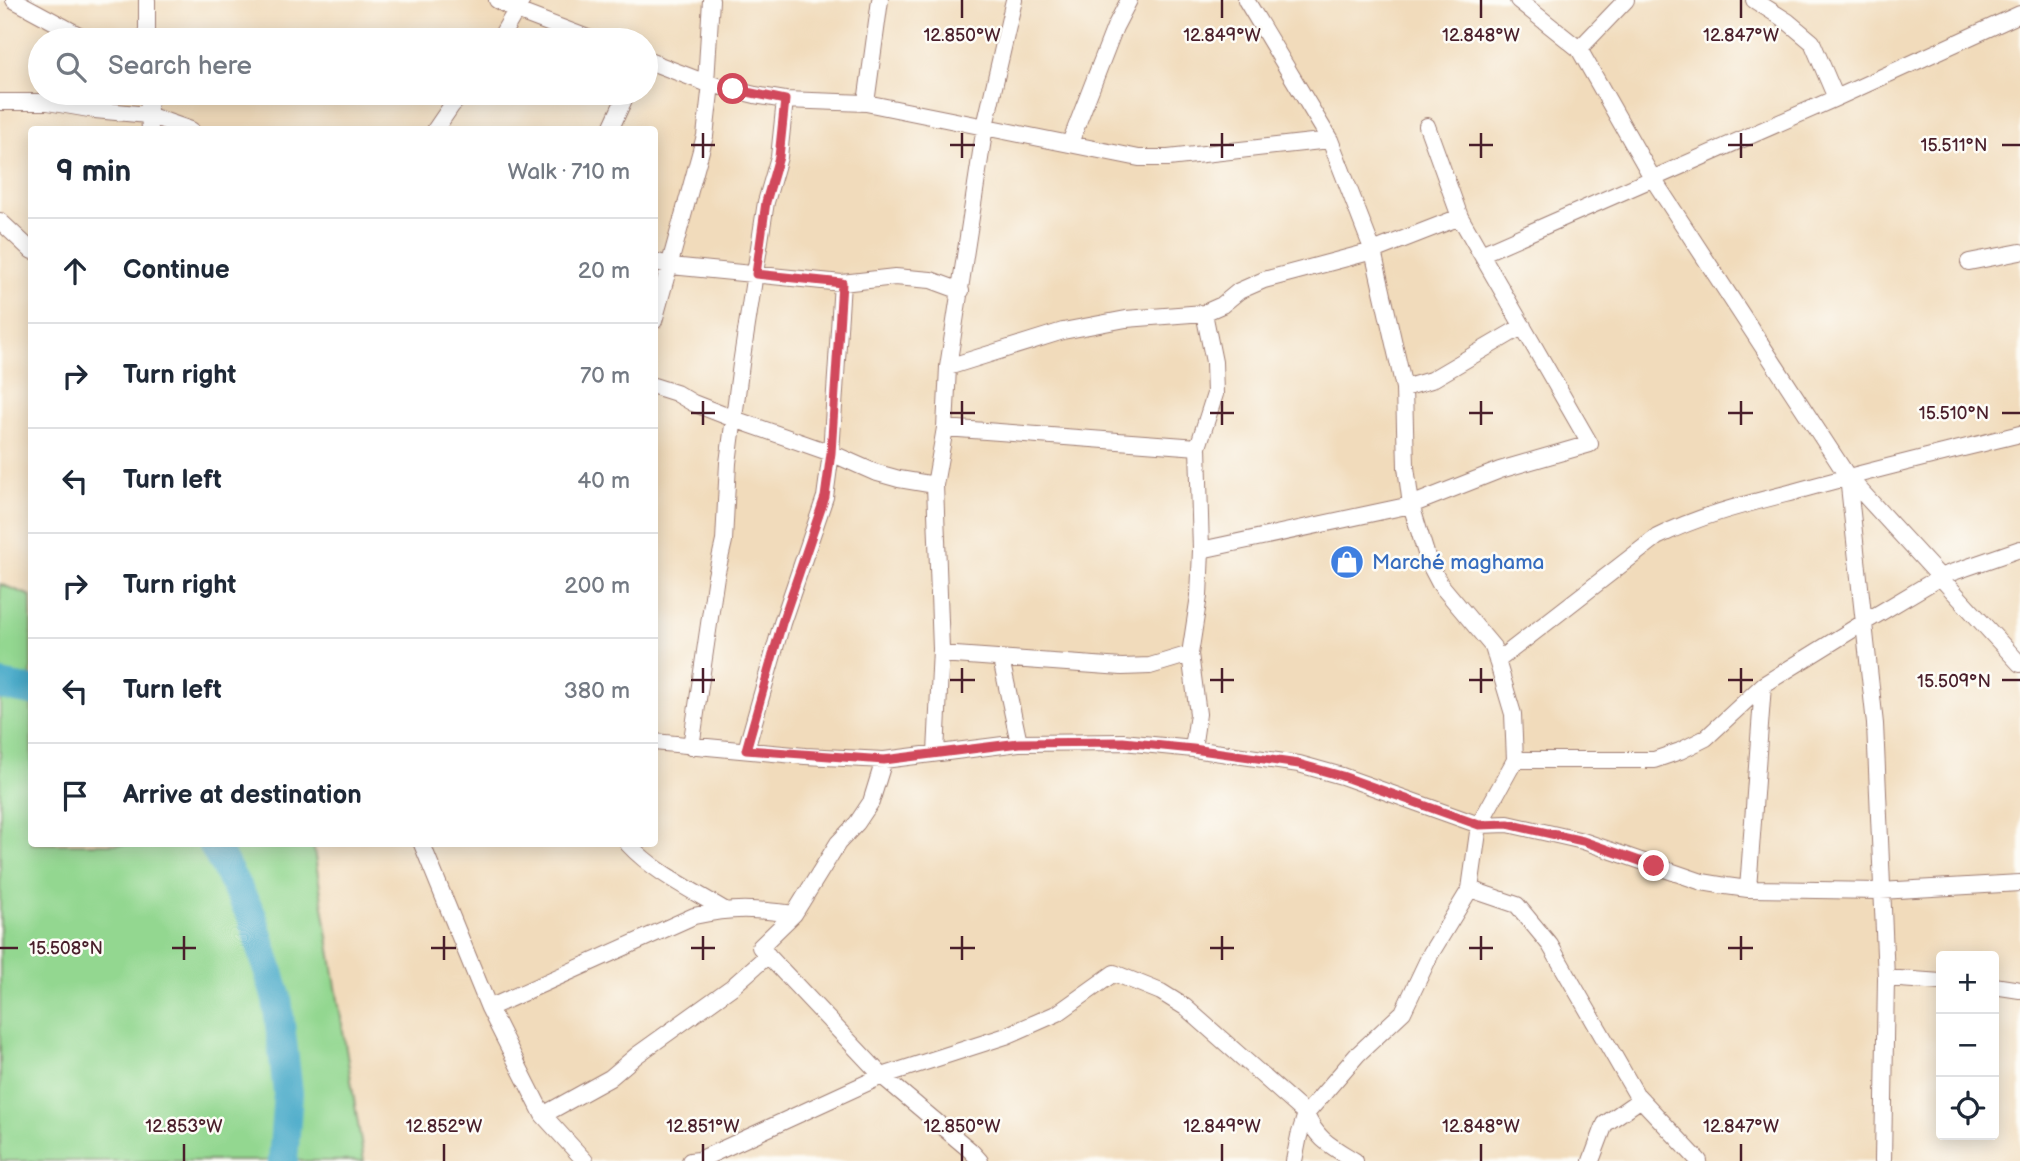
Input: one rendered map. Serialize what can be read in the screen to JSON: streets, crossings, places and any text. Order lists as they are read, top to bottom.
{
  "places": {
    "shop": ["Marché maghama"]
  },
  "page": {
    "search": "Search here",
    "heading": ["9 min", "Walk · 710 m"],
    "list": [
      ["Continue", "20 m"],
      ["Turn right", "70 m"],
      ["Turn left", "40 m"],
      ["Turn right", "200 m"],
      ["Turn left", "380 m"],
      "Arrive at destination"
    ],
    "map_buttons": ["+", "−"]
  },
  "coordinates": [
    "12.850°W",
    "12.849°W",
    "12.848°W",
    "12.847°W",
    "15.511°N",
    "15.510°N",
    "15.509°N",
    "15.508°N",
    "12.853°W",
    "12.852°W",
    "12.851°W"
  ]
}
